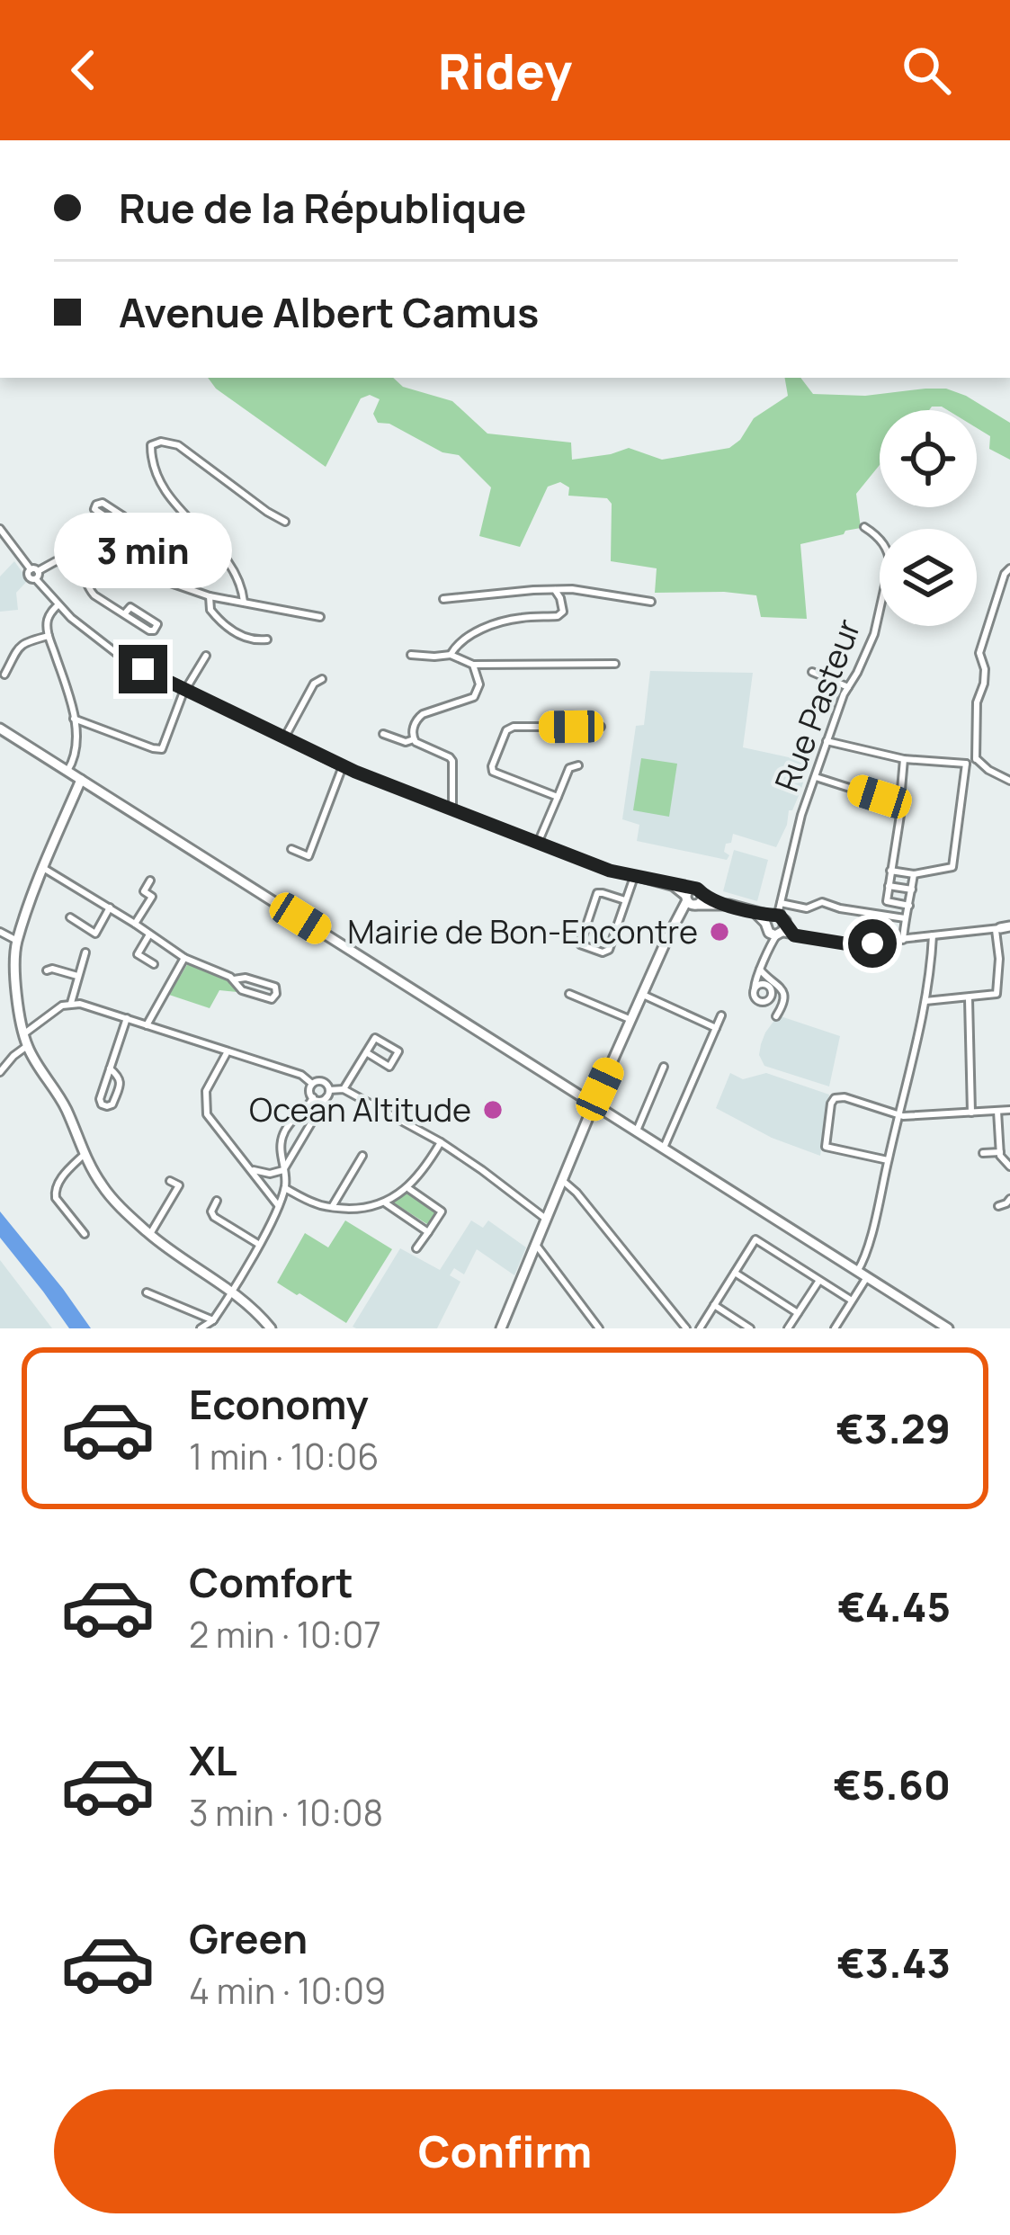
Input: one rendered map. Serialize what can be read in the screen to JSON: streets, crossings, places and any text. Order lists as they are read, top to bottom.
{
  "streets": {
    "street": ["Rue Pasteur"]
  },
  "places": ["Mairie de Bon-Encontre", "Ocean Altitude"],
  "page": {
    "header": "Ridey",
    "banner": ["Rue de la République", "Avenue Albert Camus"],
    "bubble": "3 min",
    "list": [
      {
        "name": "Economy",
        "note": "1 min · 10:06",
        "value": "€3.29"
      },
      {
        "name": "Comfort",
        "note": "2 min · 10:07",
        "value": "€4.45"
      },
      {
        "name": "XL",
        "note": "3 min · 10:08",
        "value": "€5.60"
      },
      {
        "name": "Green",
        "note": "4 min · 10:09",
        "value": "€3.43"
      }
    ],
    "buttons": "Confirm"
  }
}
